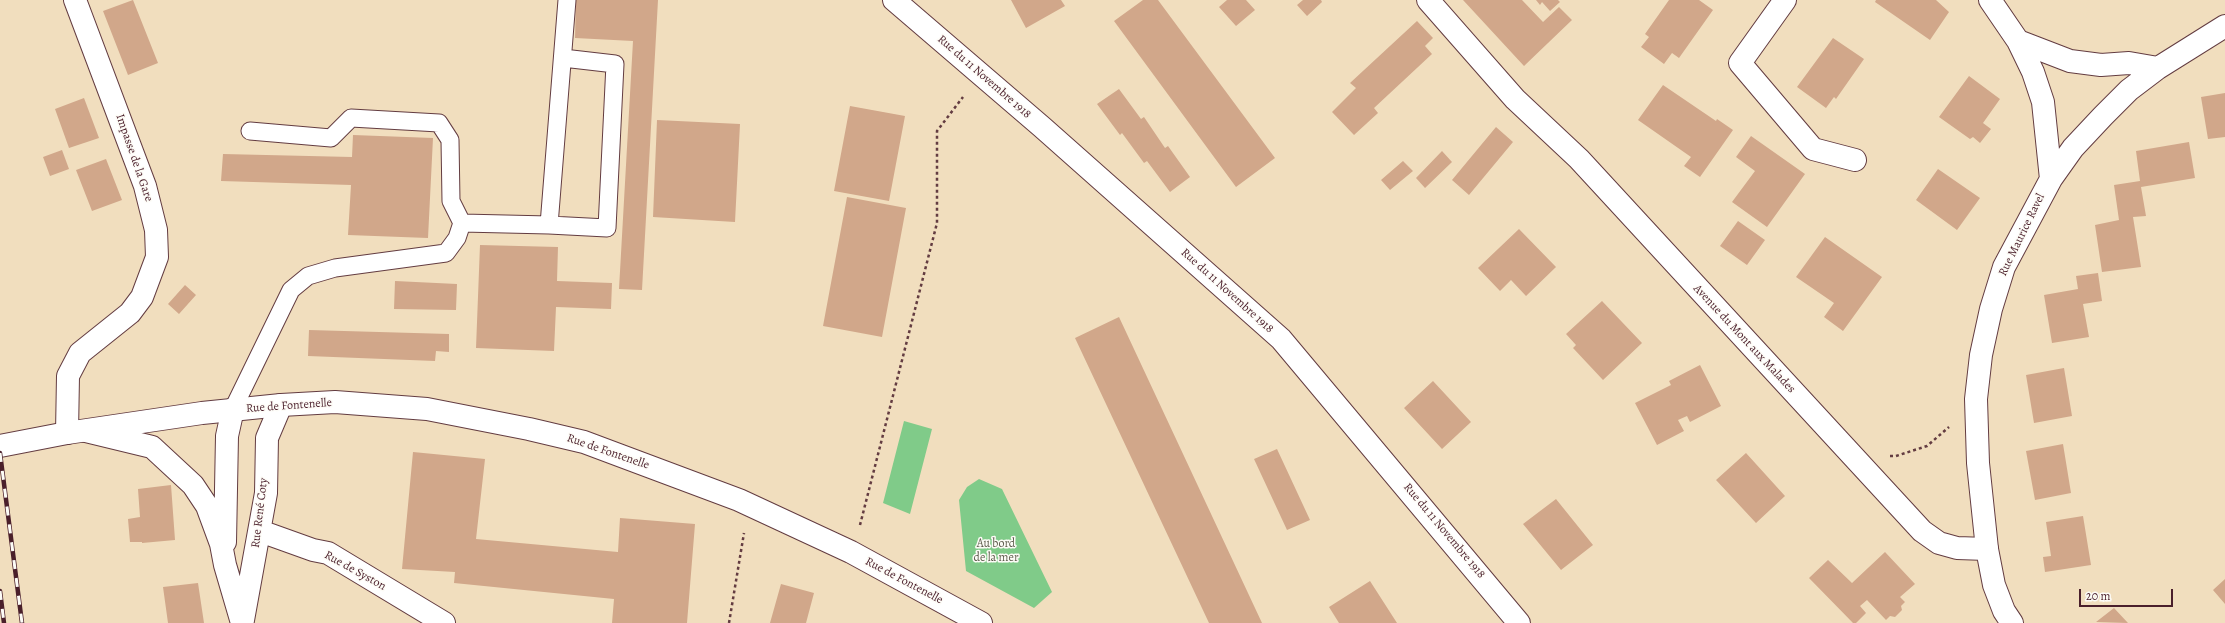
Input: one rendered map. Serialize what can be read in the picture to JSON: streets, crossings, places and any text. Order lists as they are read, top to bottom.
{
  "streets": {
    "street": [
      "Rue du 11 Novembre 1918",
      "Impasse de la Gare",
      "Rue Maurice Ravel",
      "Avenue du Mont aux Malades",
      "Rue de Fontenelle",
      "Rue René Coty",
      "Rue de Syston"
    ]
  },
  "crossings": [
    ["Impasse de la Gare", "Rue de Fontenelle"],
    ["Impasse de la Gare", "Rue René Coty"],
    ["Rue Maurice Ravel", "Avenue du Mont aux Malades"],
    ["Rue de Fontenelle", "Rue René Coty"],
    ["Rue René Coty", "Rue de Syston"]
  ],
  "parks": ["Au bord de la mer"],
  "scale_bar": "20 m"
}
